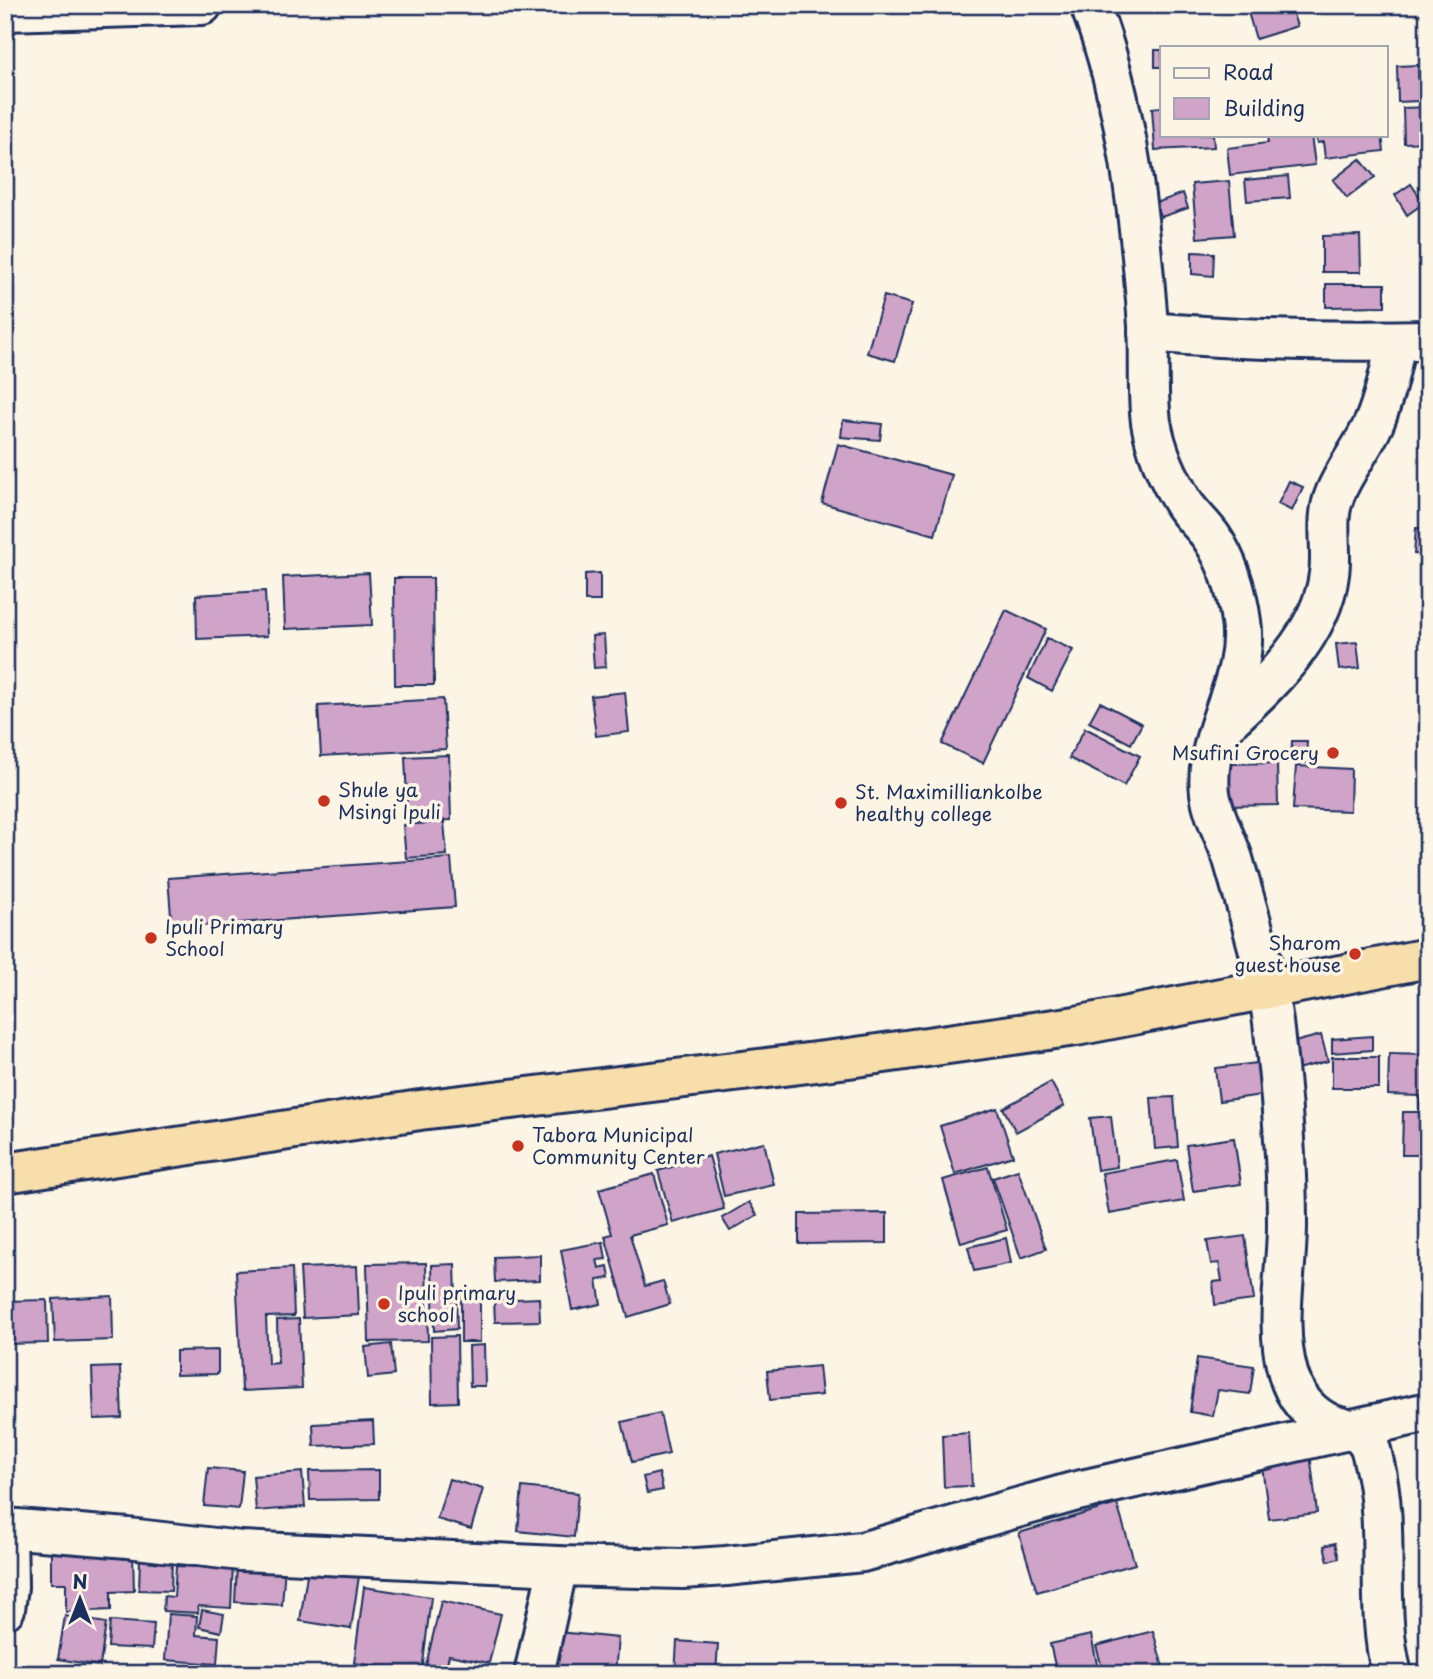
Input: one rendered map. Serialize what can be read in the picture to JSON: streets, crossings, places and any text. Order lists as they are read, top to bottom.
{
  "places": [
    "Msufini Grocery",
    "Shule ya Msingi Ipuli",
    "St. Maximilliankolbe healthy college",
    "Ipuli Primary School",
    "Sharom guest house",
    "Tabora Municipal Community Center",
    "Ipuli primary school"
  ],
  "legend": ["Road", "Building"],
  "north": "top"
}
